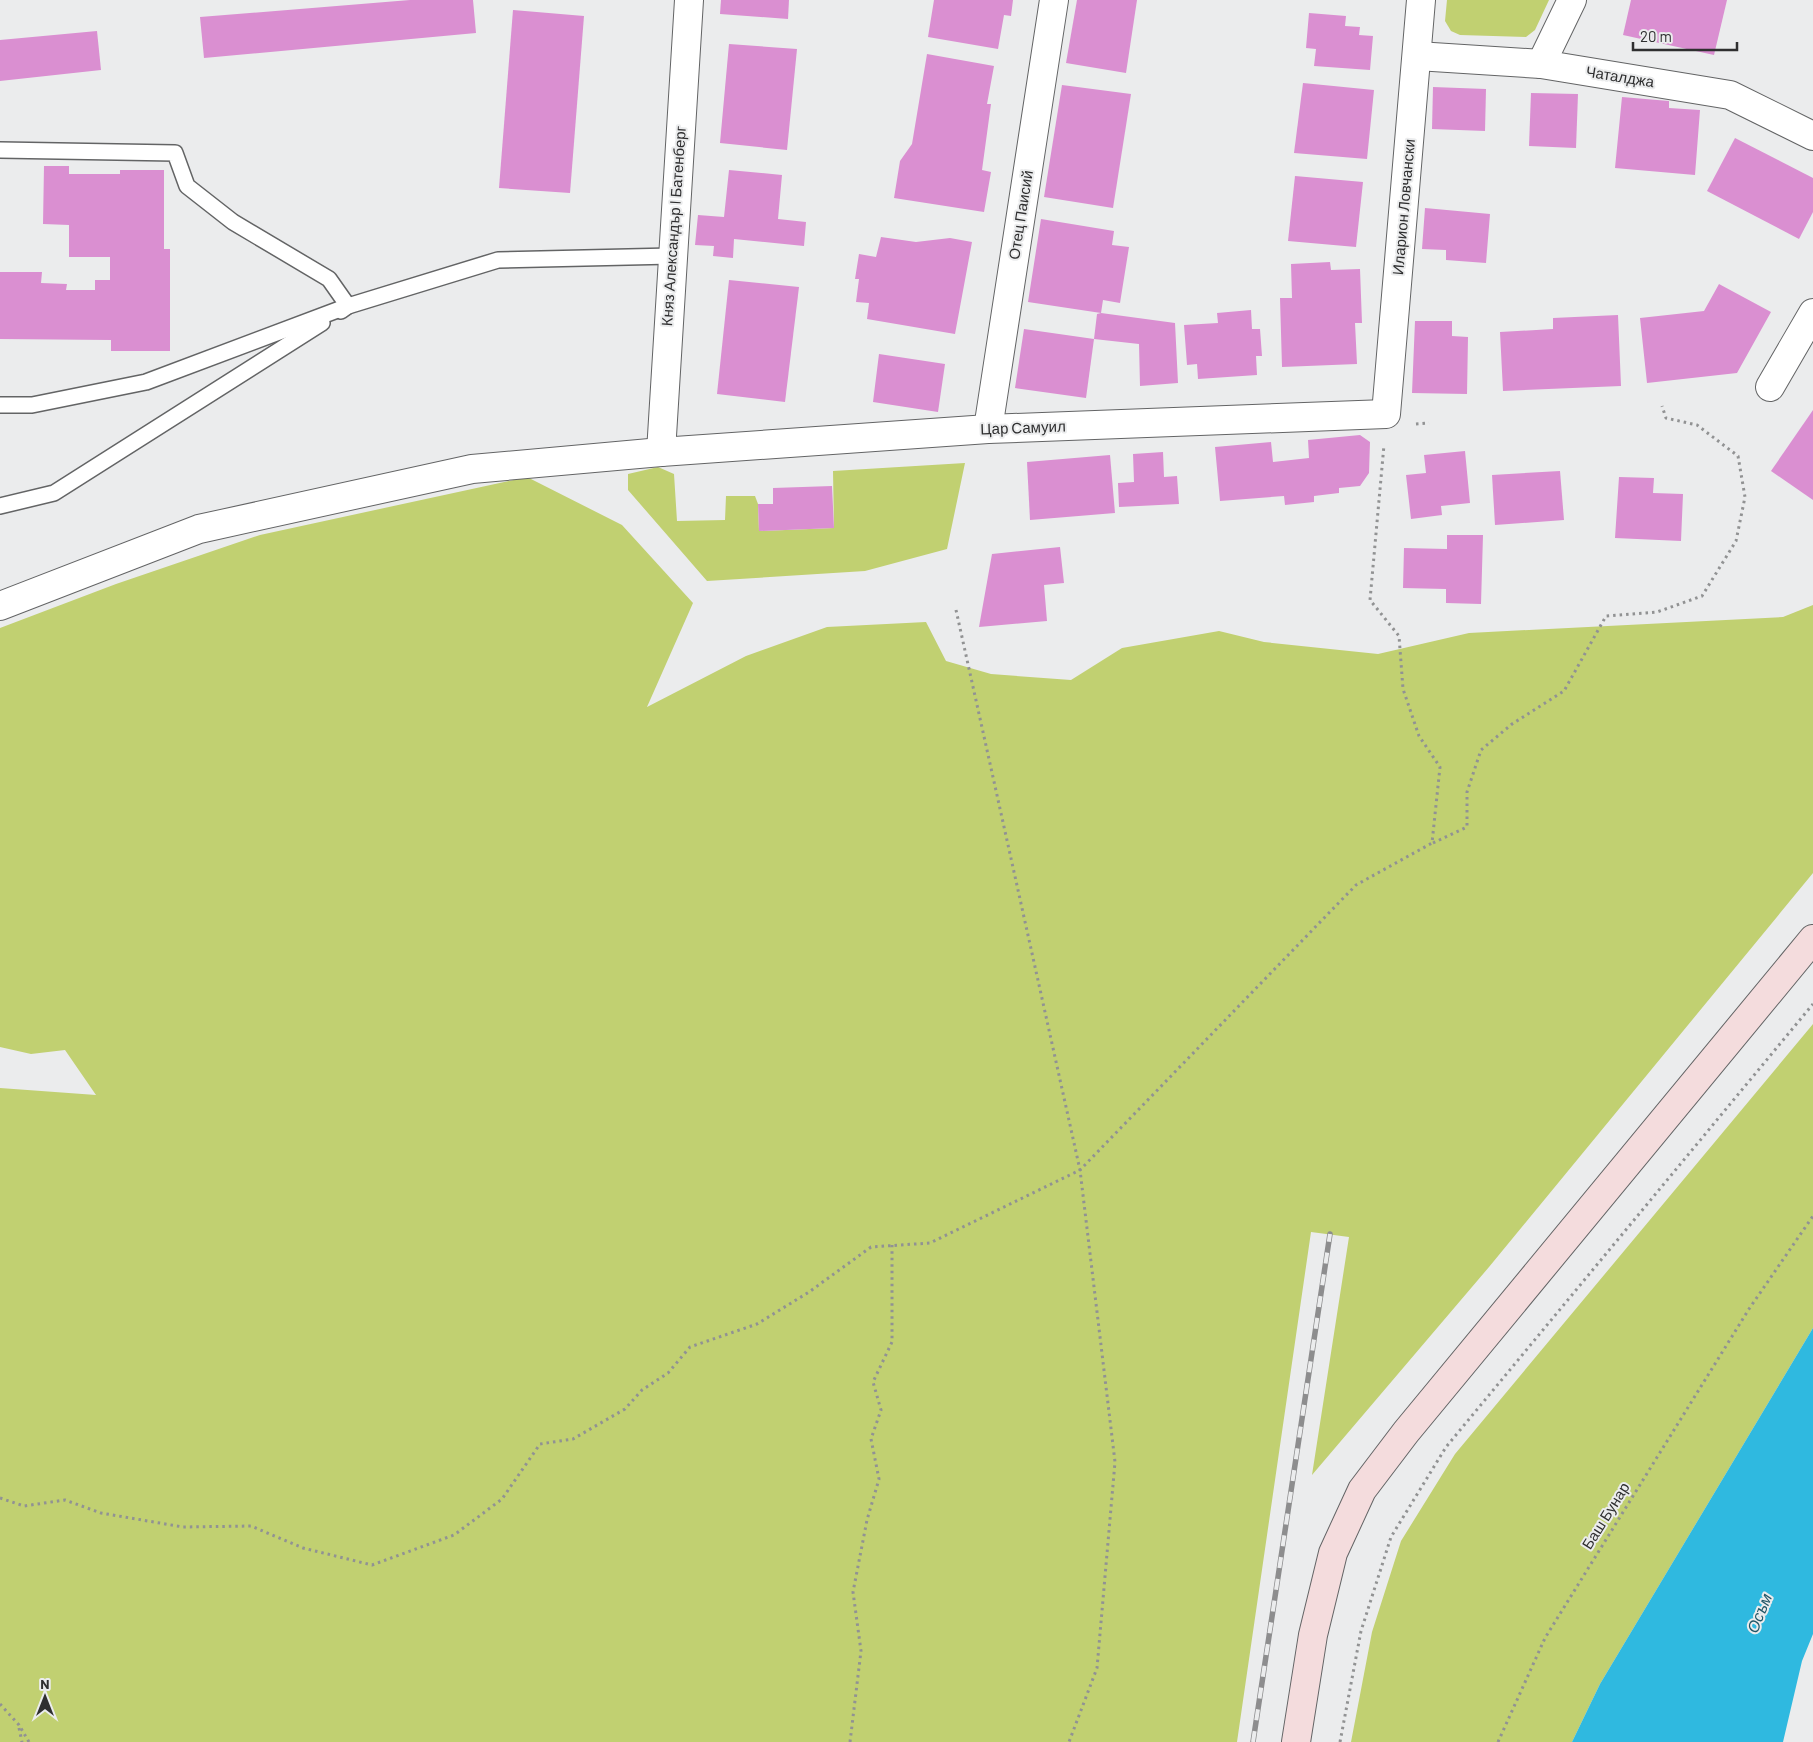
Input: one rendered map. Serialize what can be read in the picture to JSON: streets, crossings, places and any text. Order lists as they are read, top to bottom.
{
  "streets": {
    "street": [
      "Чаталджа",
      "Иларион Ловчански",
      "Отец Паисий",
      "Княз Александър I Батенберг",
      "Цар Самуил"
    ],
    "path": ["Баш Бунар"]
  },
  "crossings": [
    ["Чаталджа", "Иларион Ловчански"],
    ["Иларион Ловчански", "Цар Самуил"],
    ["Отец Паисий", "Цар Самуил"],
    ["Княз Александър I Батенберг", "Цар Самуил"]
  ],
  "water": ["Осъм"],
  "scale_bar": "20 m",
  "north": "top"
}
